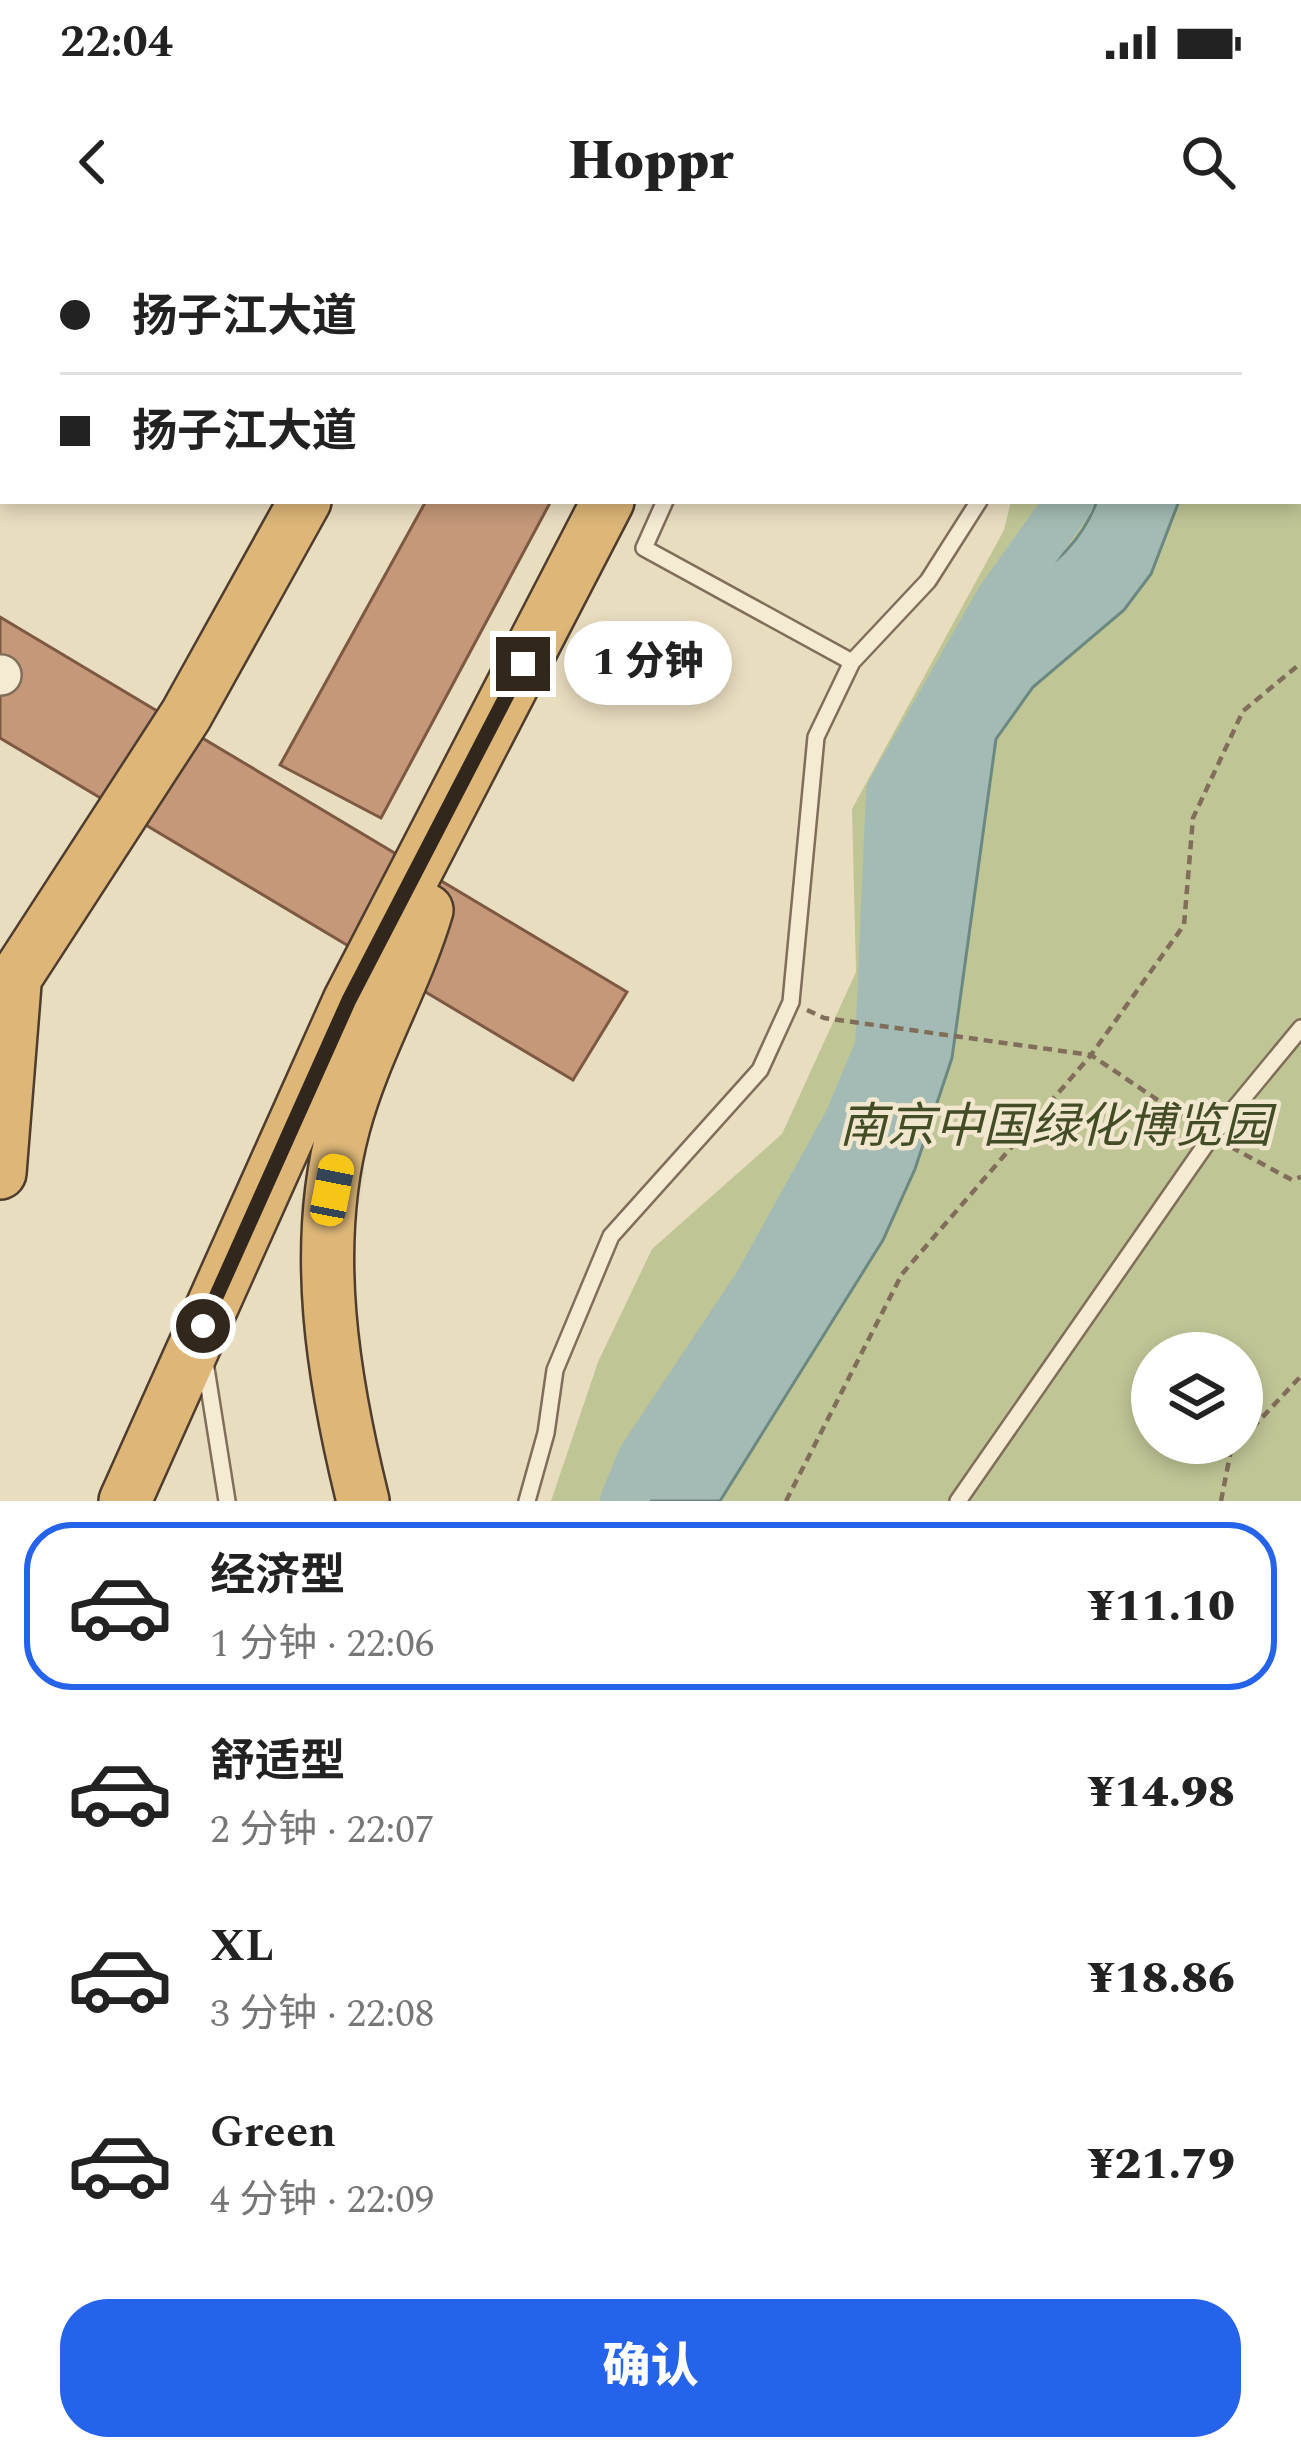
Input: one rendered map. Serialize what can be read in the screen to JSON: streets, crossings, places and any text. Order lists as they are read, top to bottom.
{
  "parks": ["南京中国绿化博览园"],
  "page": {
    "status": "22:04",
    "header": "Hoppr",
    "banner": ["扬子江大道", "扬子江大道"],
    "bubble": "1 分钟",
    "list": [
      {
        "name": "经济型",
        "note": "1 分钟 · 22:06",
        "value": "¥11.10"
      },
      {
        "name": "舒适型",
        "note": "2 分钟 · 22:07",
        "value": "¥14.98"
      },
      {
        "name": "XL",
        "note": "3 分钟 · 22:08",
        "value": "¥18.86"
      },
      {
        "name": "Green",
        "note": "4 分钟 · 22:09",
        "value": "¥21.79"
      }
    ],
    "buttons": "确认"
  }
}
